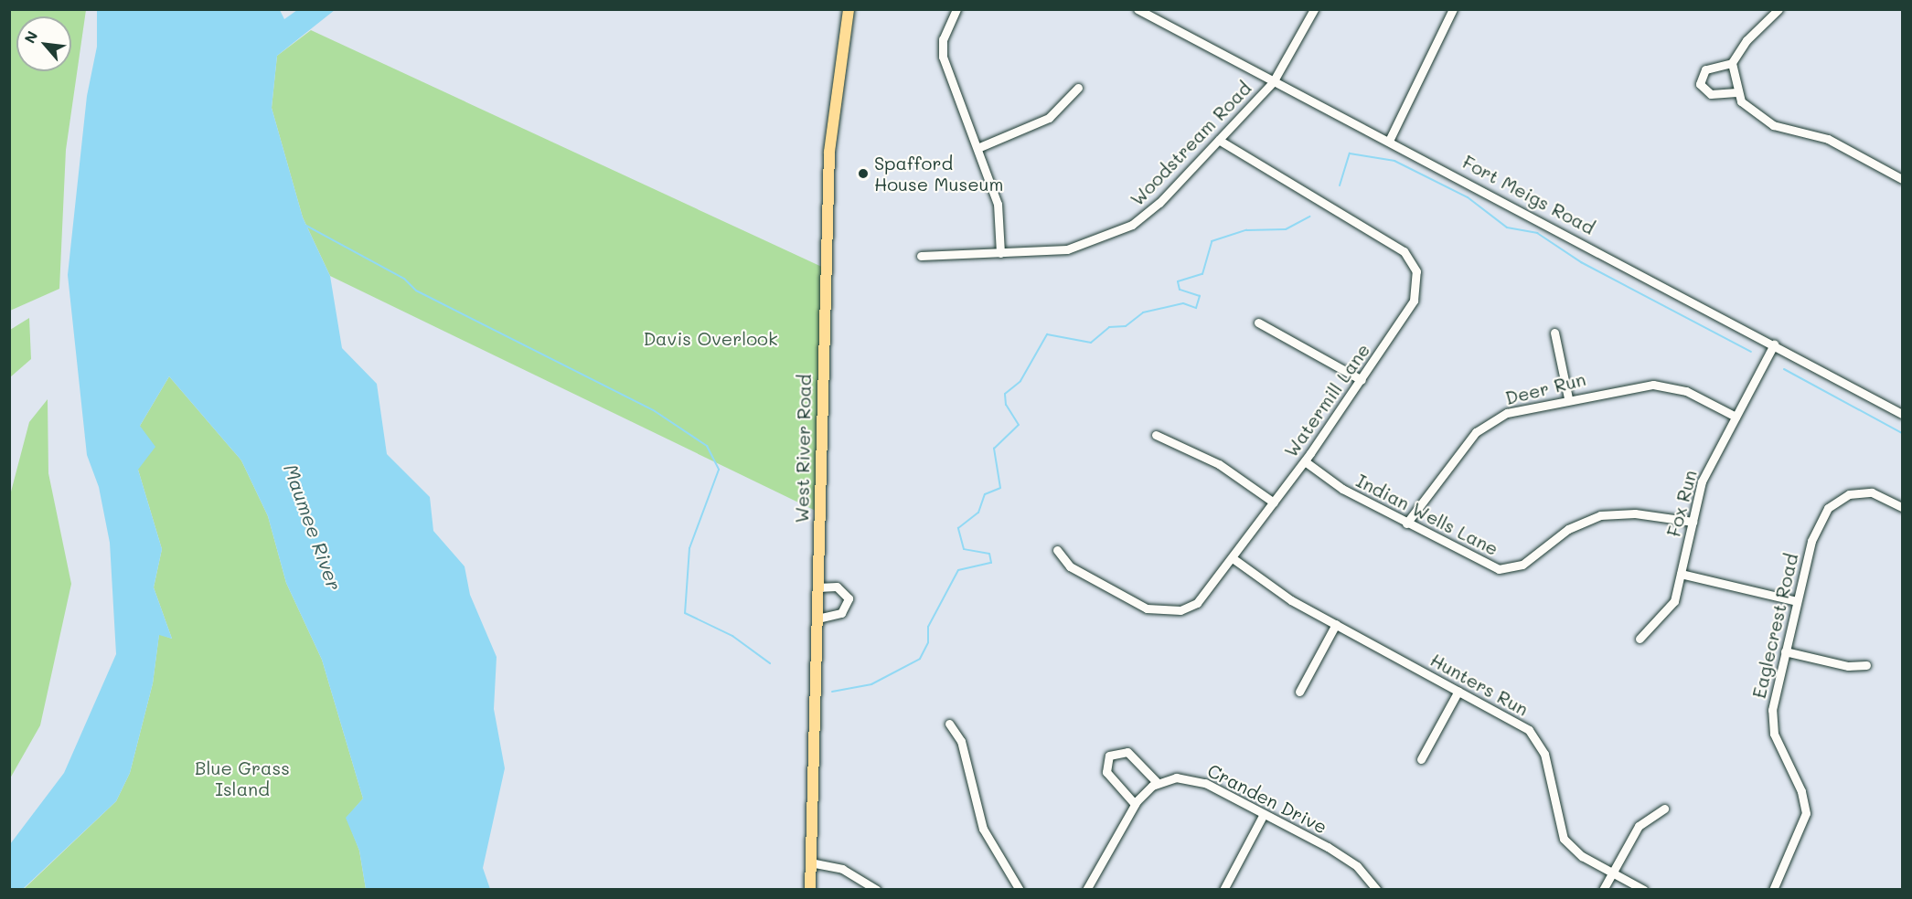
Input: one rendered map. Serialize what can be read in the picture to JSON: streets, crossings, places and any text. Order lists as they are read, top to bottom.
{
  "streets": {
    "main road": ["West River Road"],
    "street": [
      "Woodstream Road",
      "Fort Meigs Road",
      "Deer Run",
      "Watermill Lane",
      "Fox Run",
      "Indian Wells Lane",
      "Eaglecrest Road",
      "Hunters Run",
      "Cranden Drive"
    ]
  },
  "crossings": [
    ["Woodstream Road", "Fort Meigs Road"],
    ["Woodstream Road", "Watermill Lane"],
    ["Fort Meigs Road", "Fox Run"],
    ["Deer Run", "Fox Run"],
    ["Deer Run", "Indian Wells Lane"],
    ["Watermill Lane", "Indian Wells Lane"],
    ["Watermill Lane", "Hunters Run"],
    ["Fox Run", "Indian Wells Lane"]
  ],
  "water": ["Maumee River"],
  "parks": ["Davis Overlook", "Blue Grass Island"],
  "places": ["Spafford House Museum"],
  "north": "top left"
}
